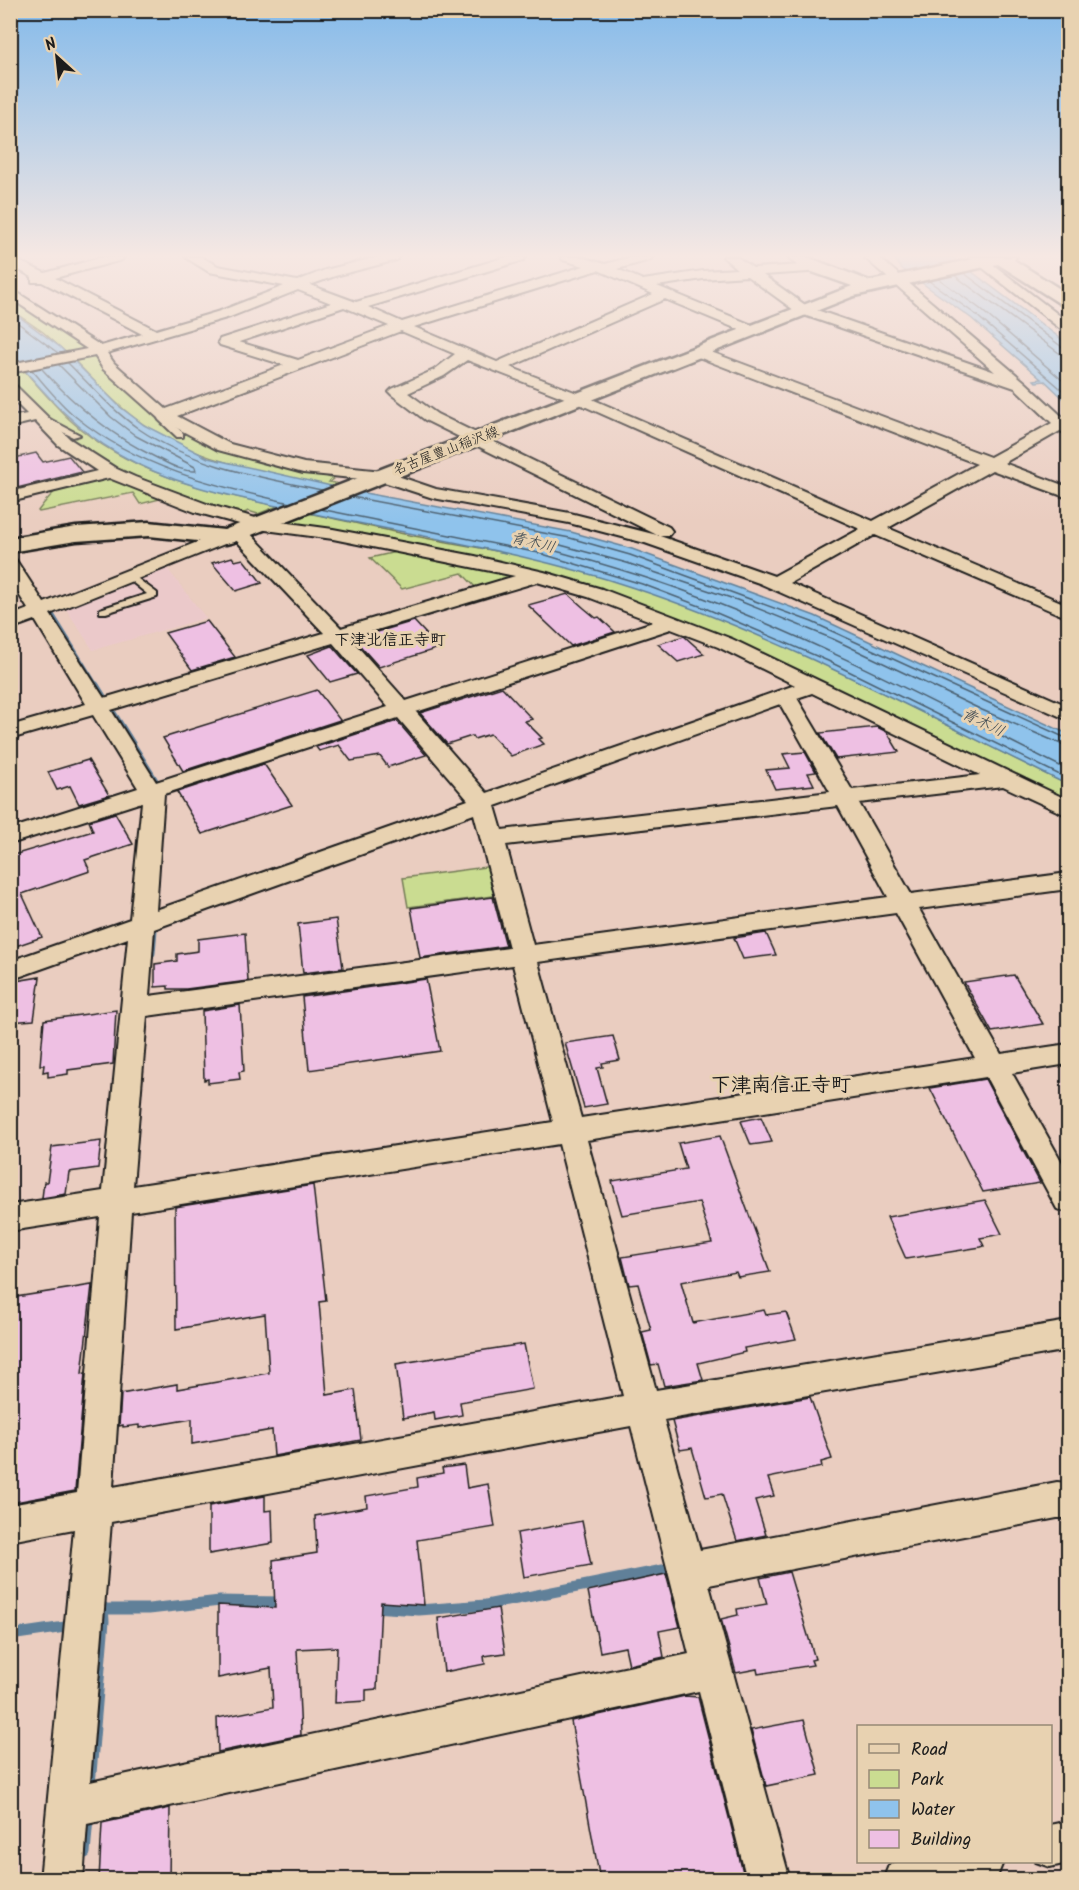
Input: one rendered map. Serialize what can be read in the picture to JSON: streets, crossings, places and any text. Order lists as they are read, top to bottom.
{
  "streets": {
    "main road": ["名古屋豊山稲沢線"]
  },
  "districts": ["下津北信正寺町", "下津南信正寺町"],
  "water": ["青木川"],
  "legend": [
    "Road",
    "Park",
    "Water",
    "Building"
  ],
  "north": "top left"
}
